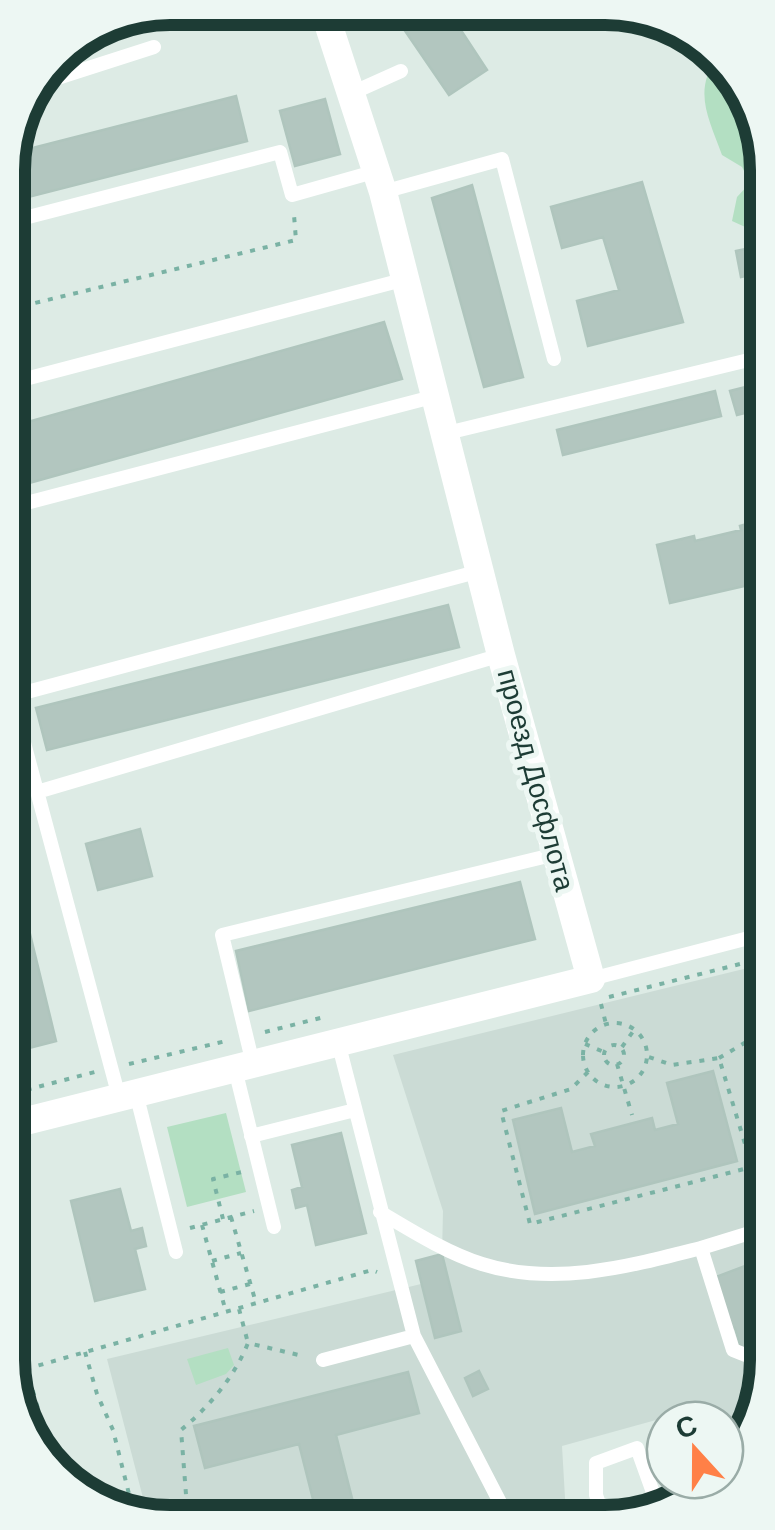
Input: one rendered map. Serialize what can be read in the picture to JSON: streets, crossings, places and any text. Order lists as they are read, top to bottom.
{
  "streets": {
    "street": ["проезд Досфлота"]
  },
  "north": "top"
}
